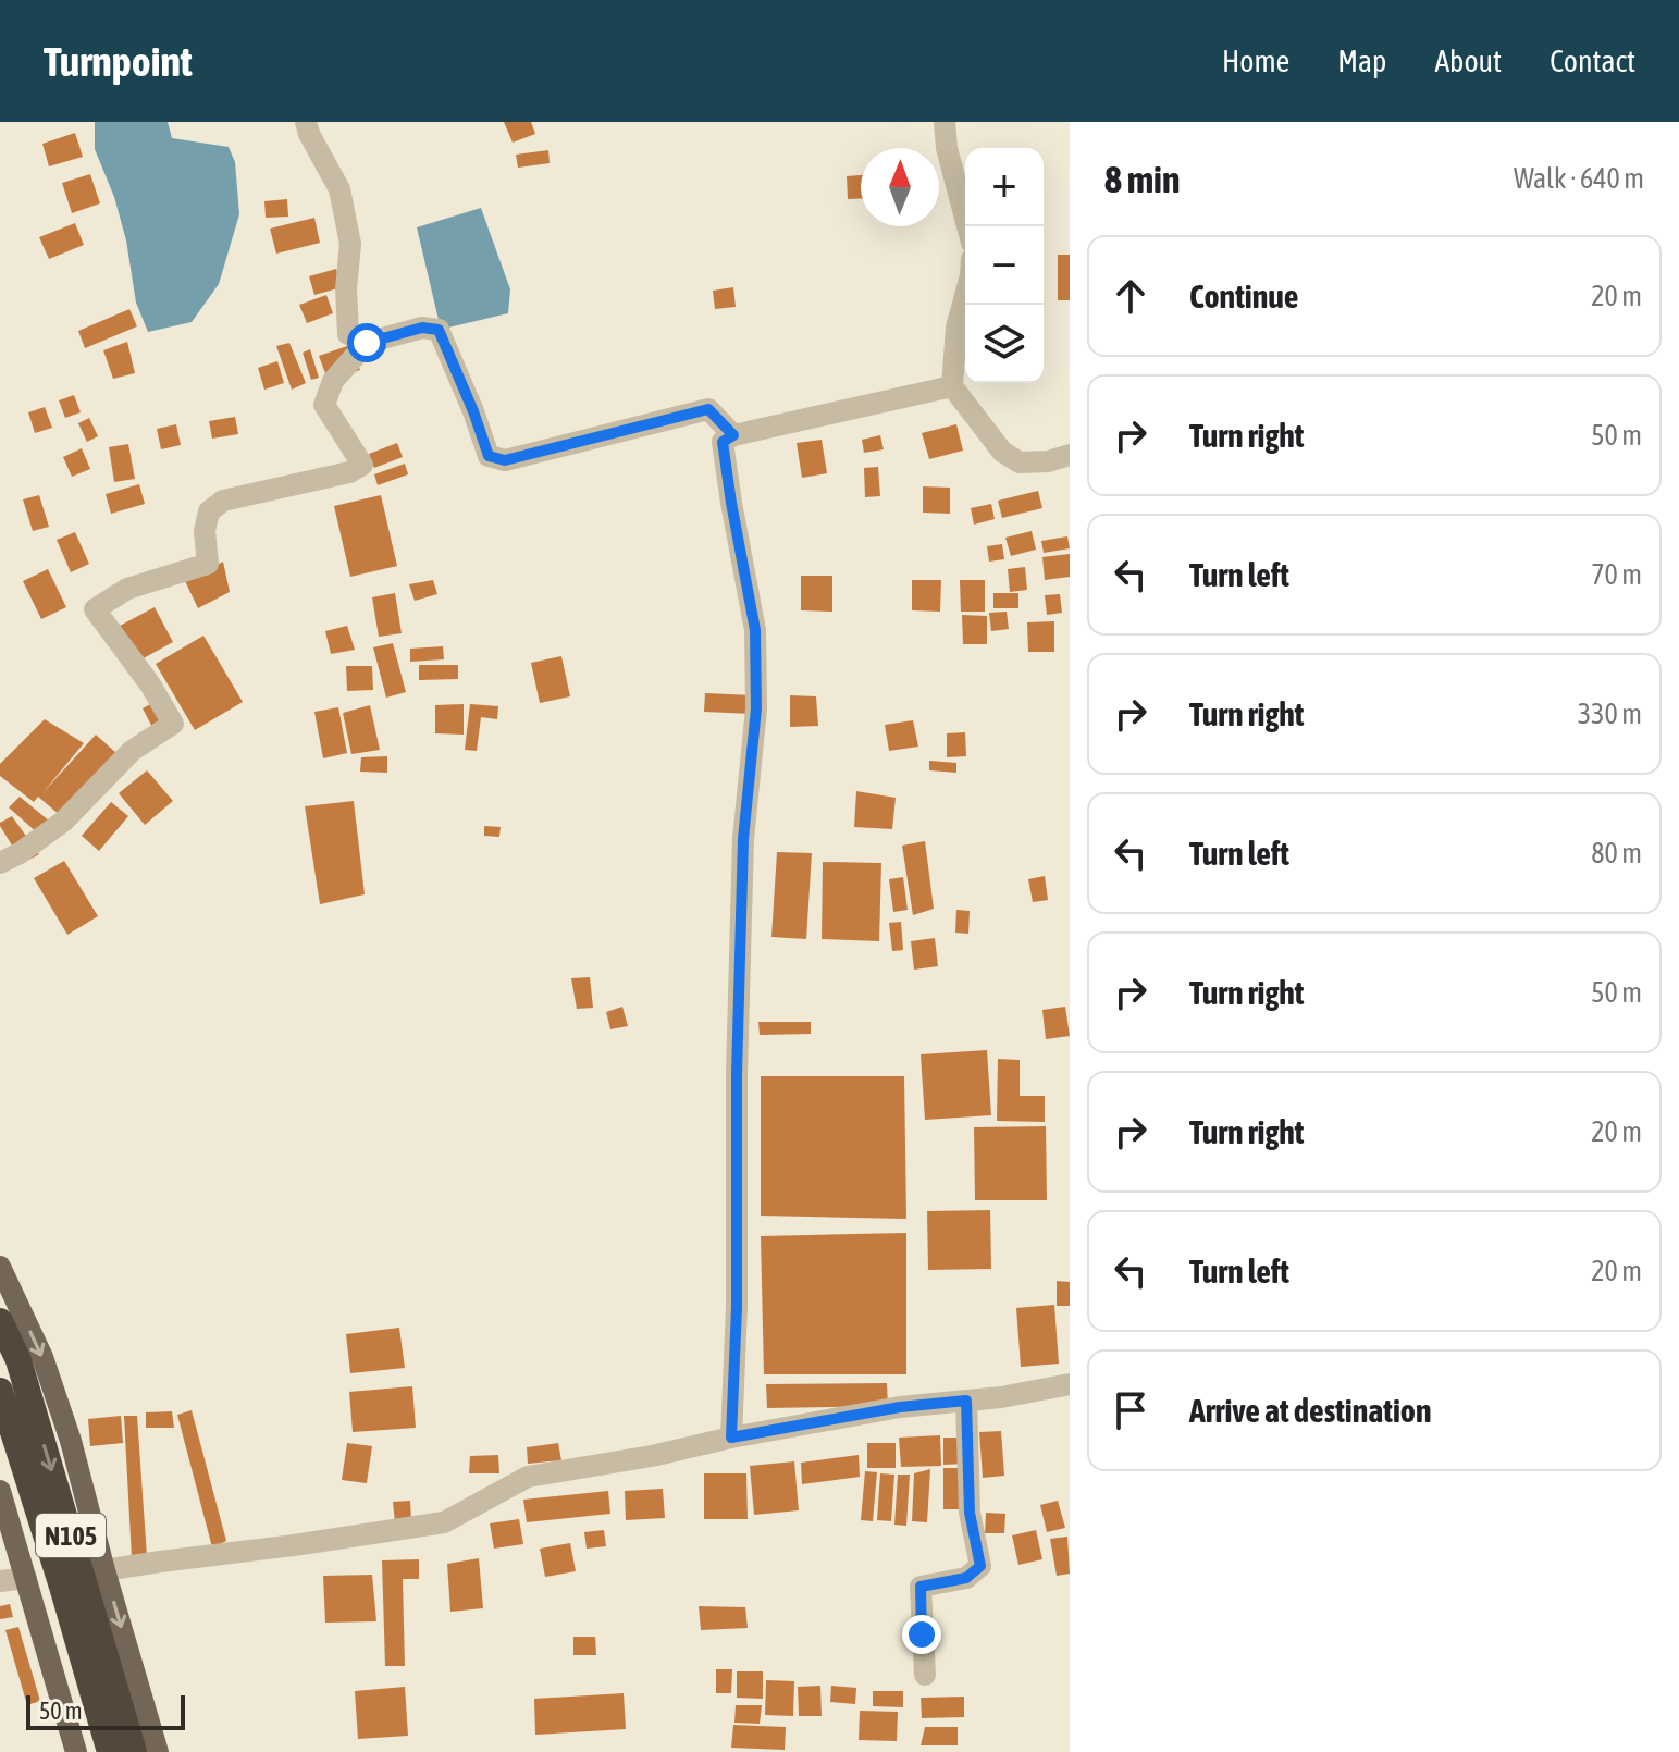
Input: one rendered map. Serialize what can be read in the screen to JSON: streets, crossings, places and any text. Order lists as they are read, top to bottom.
{
  "streets": {
    "highway": ["N105"]
  },
  "scale_bar": "50 m",
  "north": "top",
  "page": {
    "header": "Turnpoint",
    "nav": [
      "Home",
      "Map",
      "About",
      "Contact"
    ],
    "heading": ["8 min", "Walk · 640 m"],
    "map_buttons": ["+", "−"],
    "list": [
      ["Continue", "20 m"],
      ["Turn right", "50 m"],
      ["Turn left", "70 m"],
      ["Turn right", "330 m"],
      ["Turn left", "80 m"],
      ["Turn right", "50 m"],
      ["Turn right", "20 m"],
      ["Turn left", "20 m"],
      "Arrive at destination"
    ],
    "scale": "50 m"
  }
}
